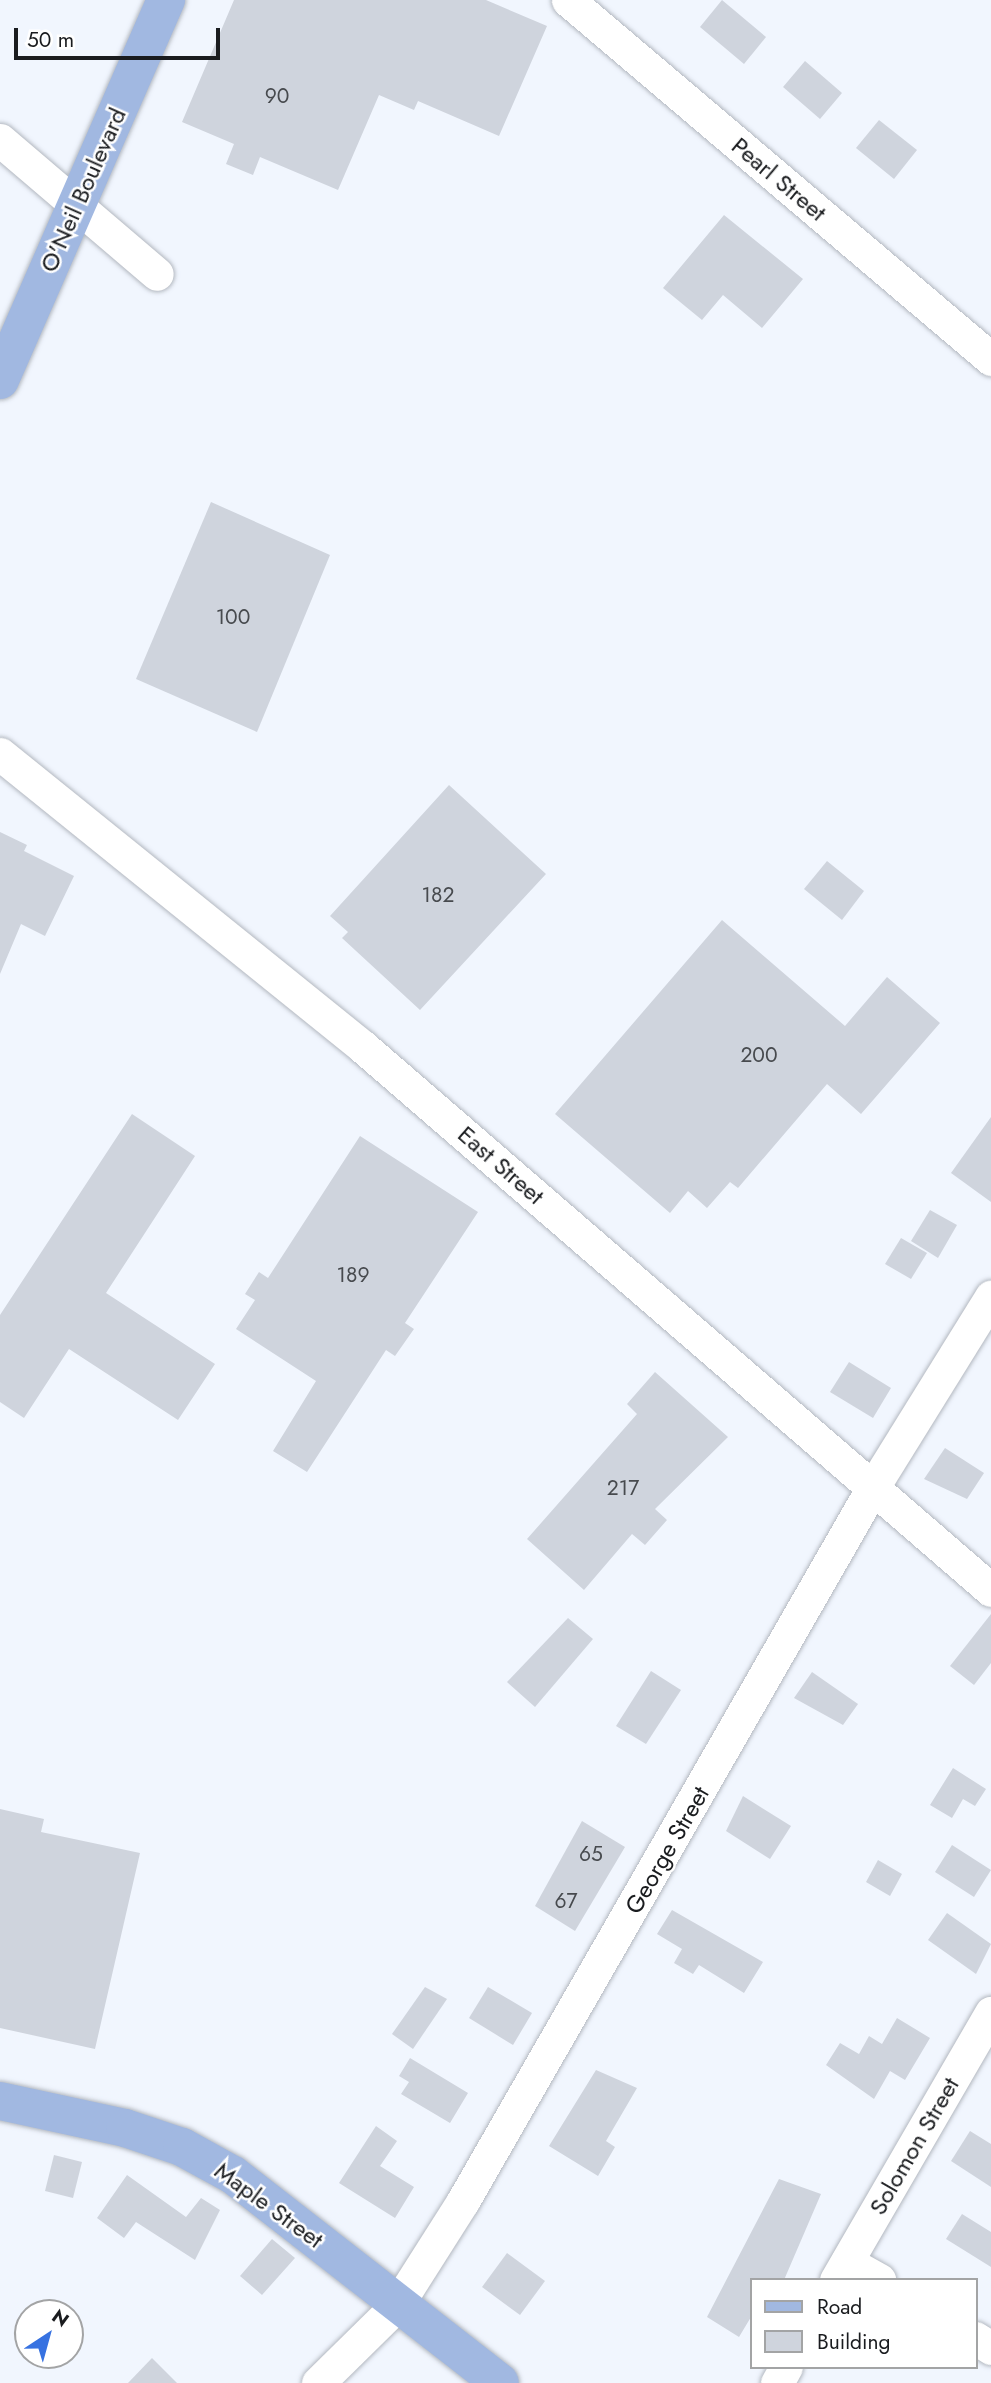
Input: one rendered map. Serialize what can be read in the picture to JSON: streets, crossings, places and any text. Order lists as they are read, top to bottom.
{
  "streets": {
    "main road": ["O'Neil Boulevard", "Maple Street"],
    "street": [
      "Pearl Street",
      "East Street",
      "George Street",
      "Solomon Street"
    ]
  },
  "crossings": [
    ["East Street", "George Street"],
    ["George Street", "Maple Street"]
  ],
  "house_numbers": [
    "90",
    "100",
    "182",
    "200",
    "189",
    "217",
    "65",
    "67"
  ],
  "legend": ["Road", "Building"],
  "scale_bar": "50 m",
  "north": "top right"
}
